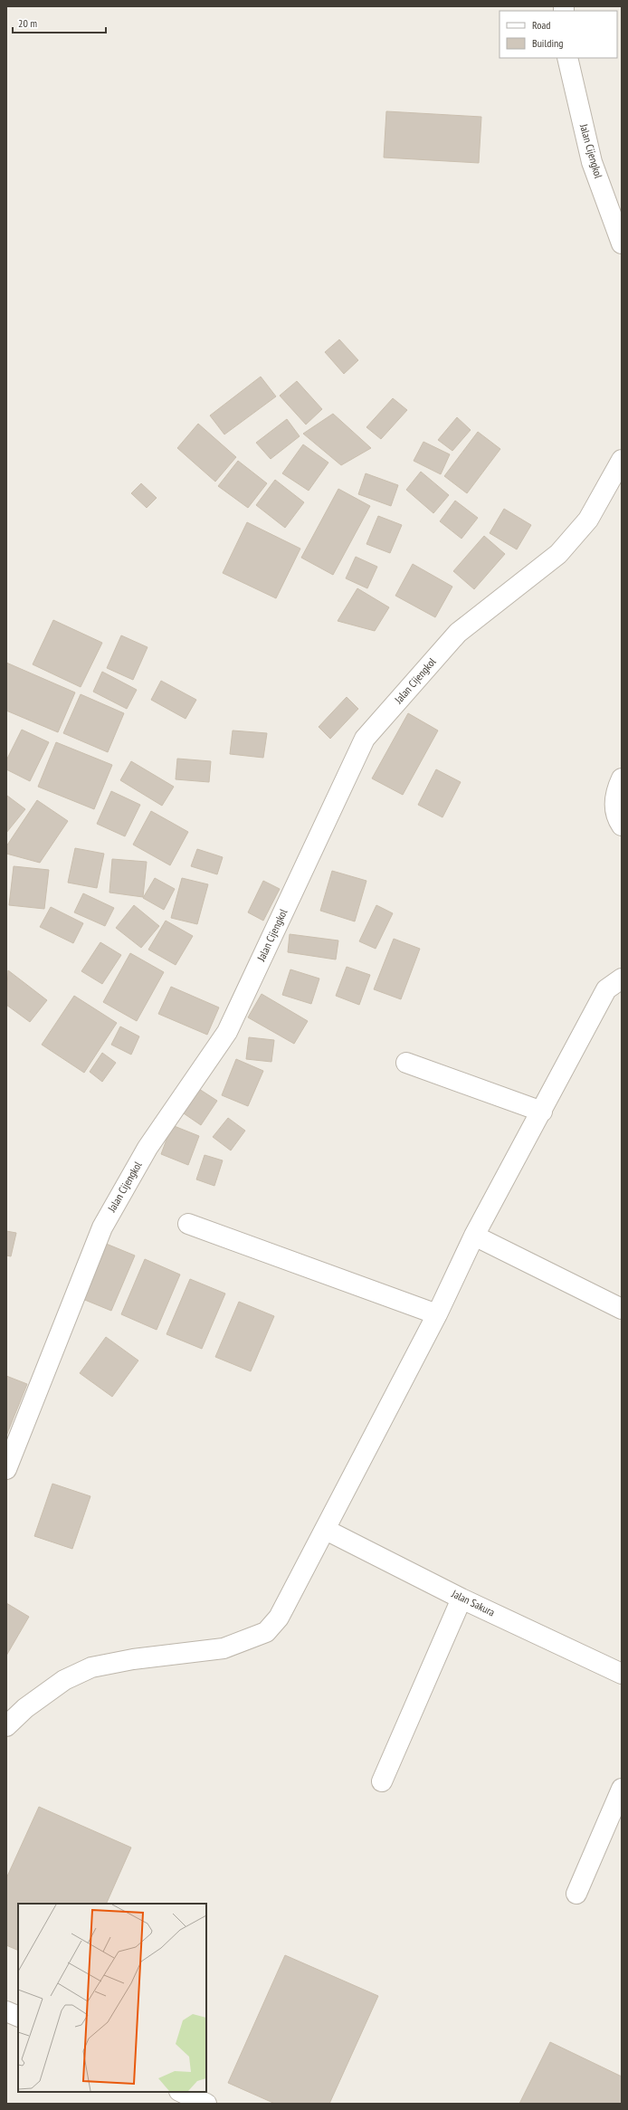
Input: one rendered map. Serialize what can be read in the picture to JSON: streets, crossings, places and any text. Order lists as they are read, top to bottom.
{
  "streets": {
    "street": ["Jalan Cijengkol", "Jalan Sakura"]
  },
  "legend": ["Road", "Building"],
  "scale_bar": "20 m"
}
